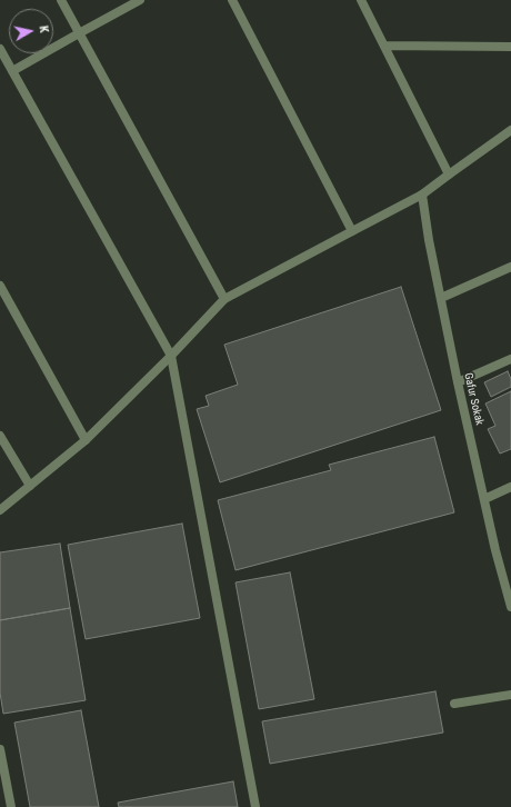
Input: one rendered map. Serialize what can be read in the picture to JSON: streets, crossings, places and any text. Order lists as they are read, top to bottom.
{
  "streets": {
    "street": ["Gafur Sokak"]
  },
  "north": "right"
}
